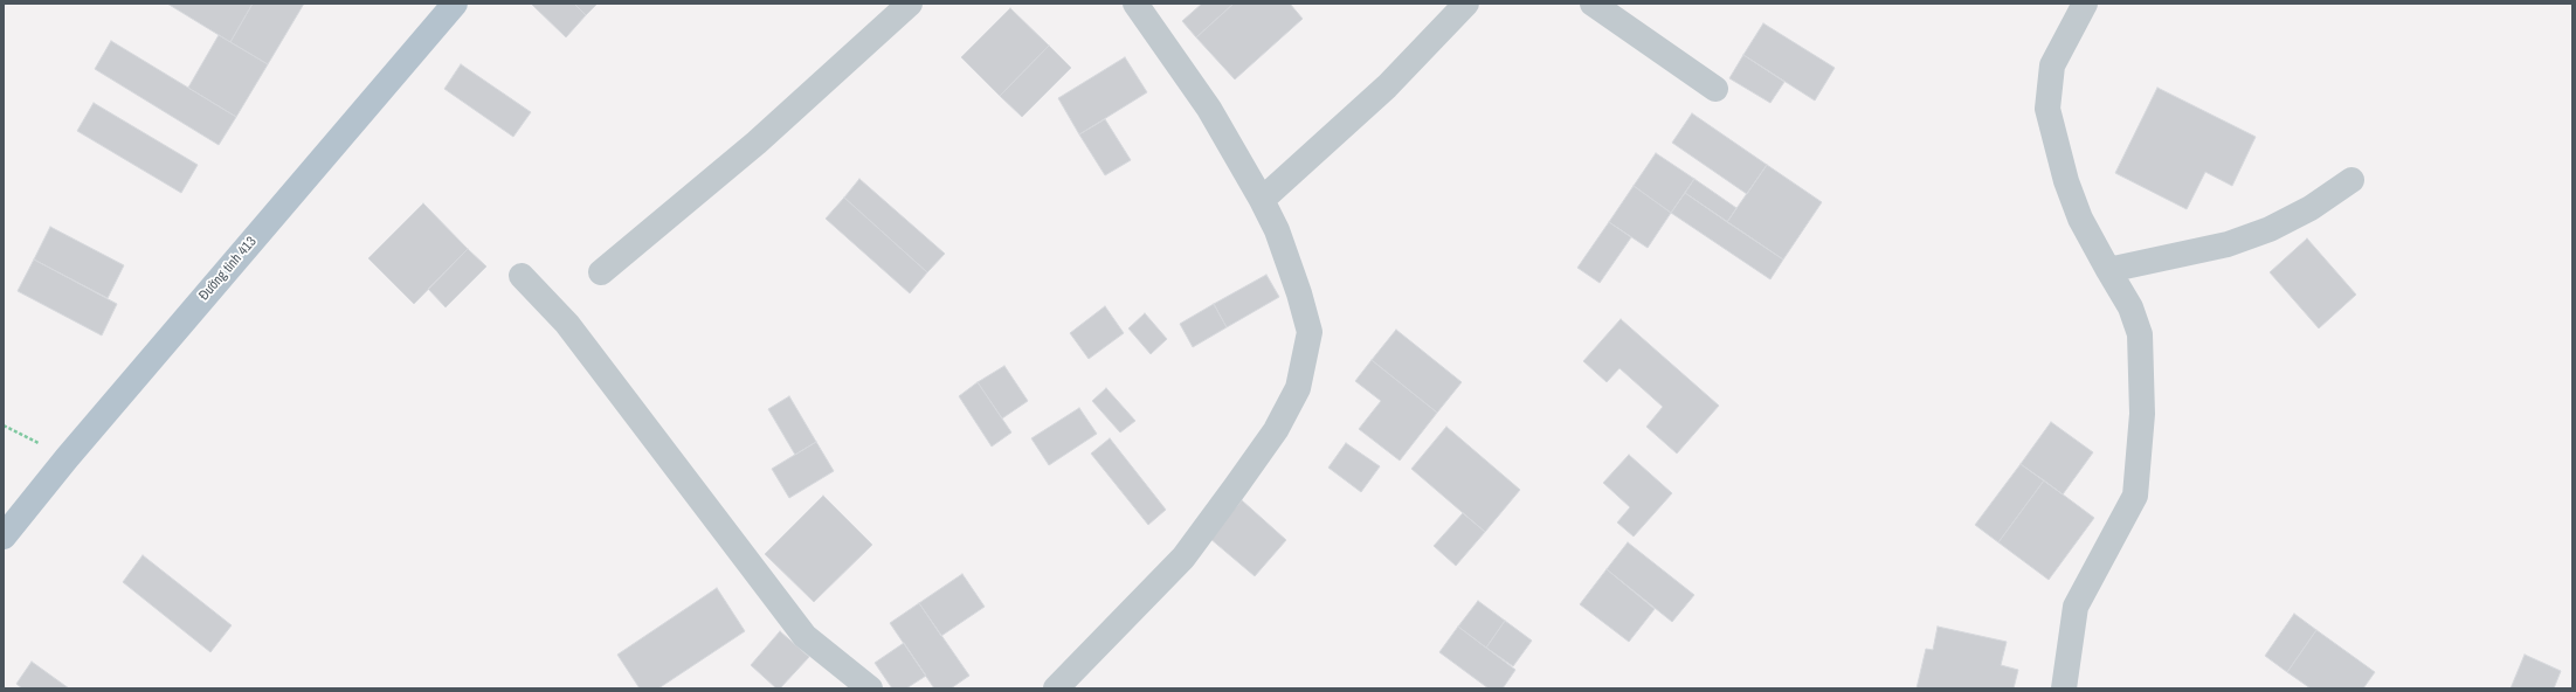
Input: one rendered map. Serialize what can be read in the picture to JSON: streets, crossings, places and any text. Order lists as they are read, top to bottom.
{
  "streets": {
    "main road": ["Đường tỉnh 413"]
  }
}
